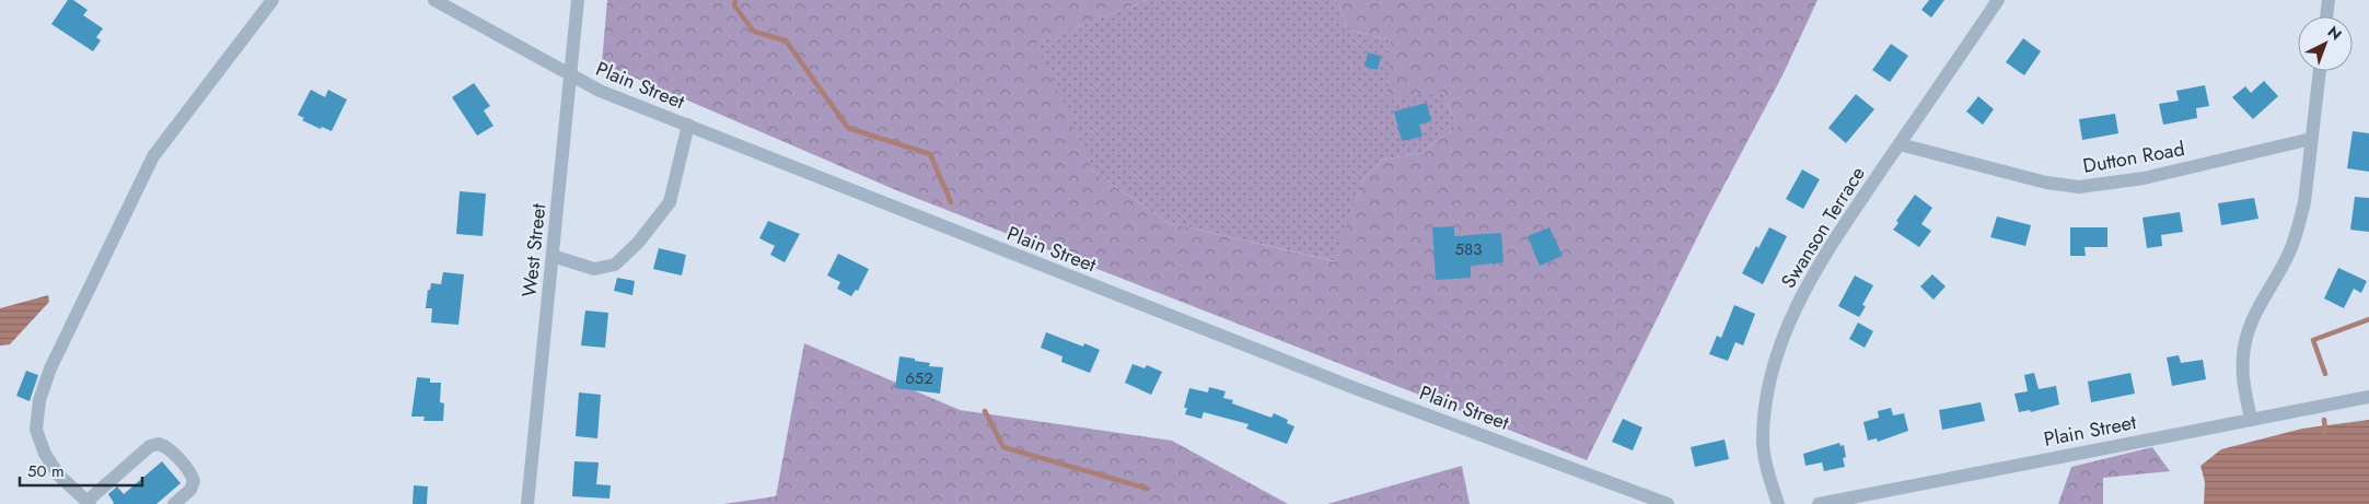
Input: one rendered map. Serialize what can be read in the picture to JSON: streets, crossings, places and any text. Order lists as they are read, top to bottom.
{
  "streets": {
    "street": [
      "Plain Street",
      "Dutton Road",
      "Swanson Terrace",
      "West Street"
    ]
  },
  "crossings": [
    ["Plain Street", "West Street"],
    ["Dutton Road", "Swanson Terrace"]
  ],
  "house_numbers": ["583", "652"],
  "scale_bar": "50 m",
  "north": "top right"
}
